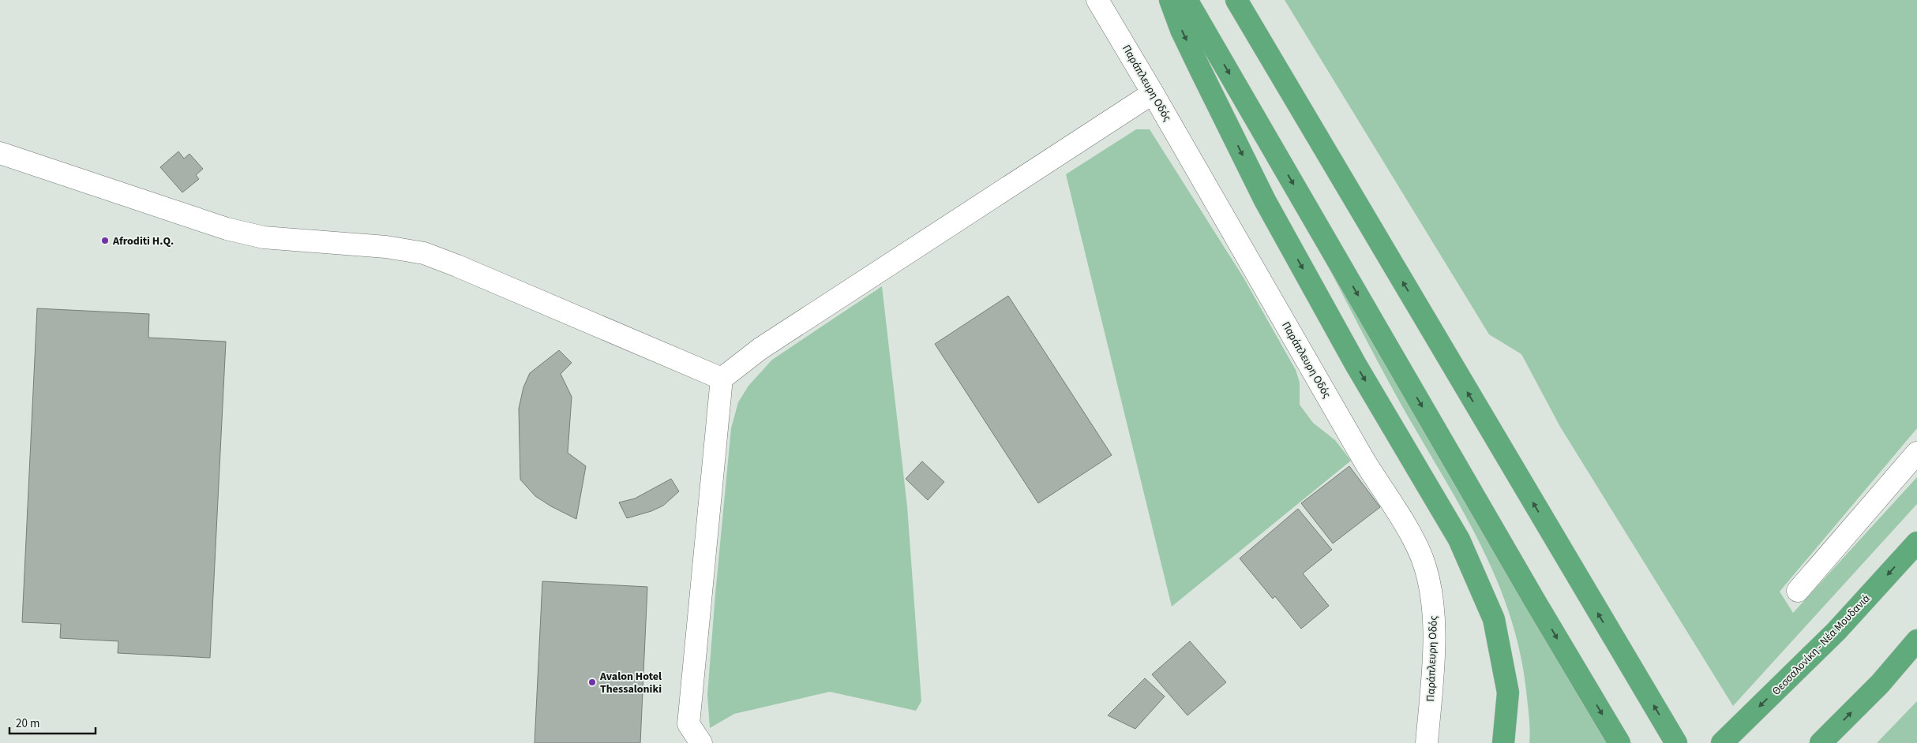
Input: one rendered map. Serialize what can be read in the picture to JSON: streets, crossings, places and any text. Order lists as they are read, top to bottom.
{
  "streets": {
    "highway": ["Θεσσαλονίκη - Νέα Μουδανιά"],
    "street": ["Παράπλευρη Οδός"]
  },
  "places": ["Afroditi H.Q.", "Avalon Hotel Thessaloniki"],
  "scale_bar": "20 m"
}
